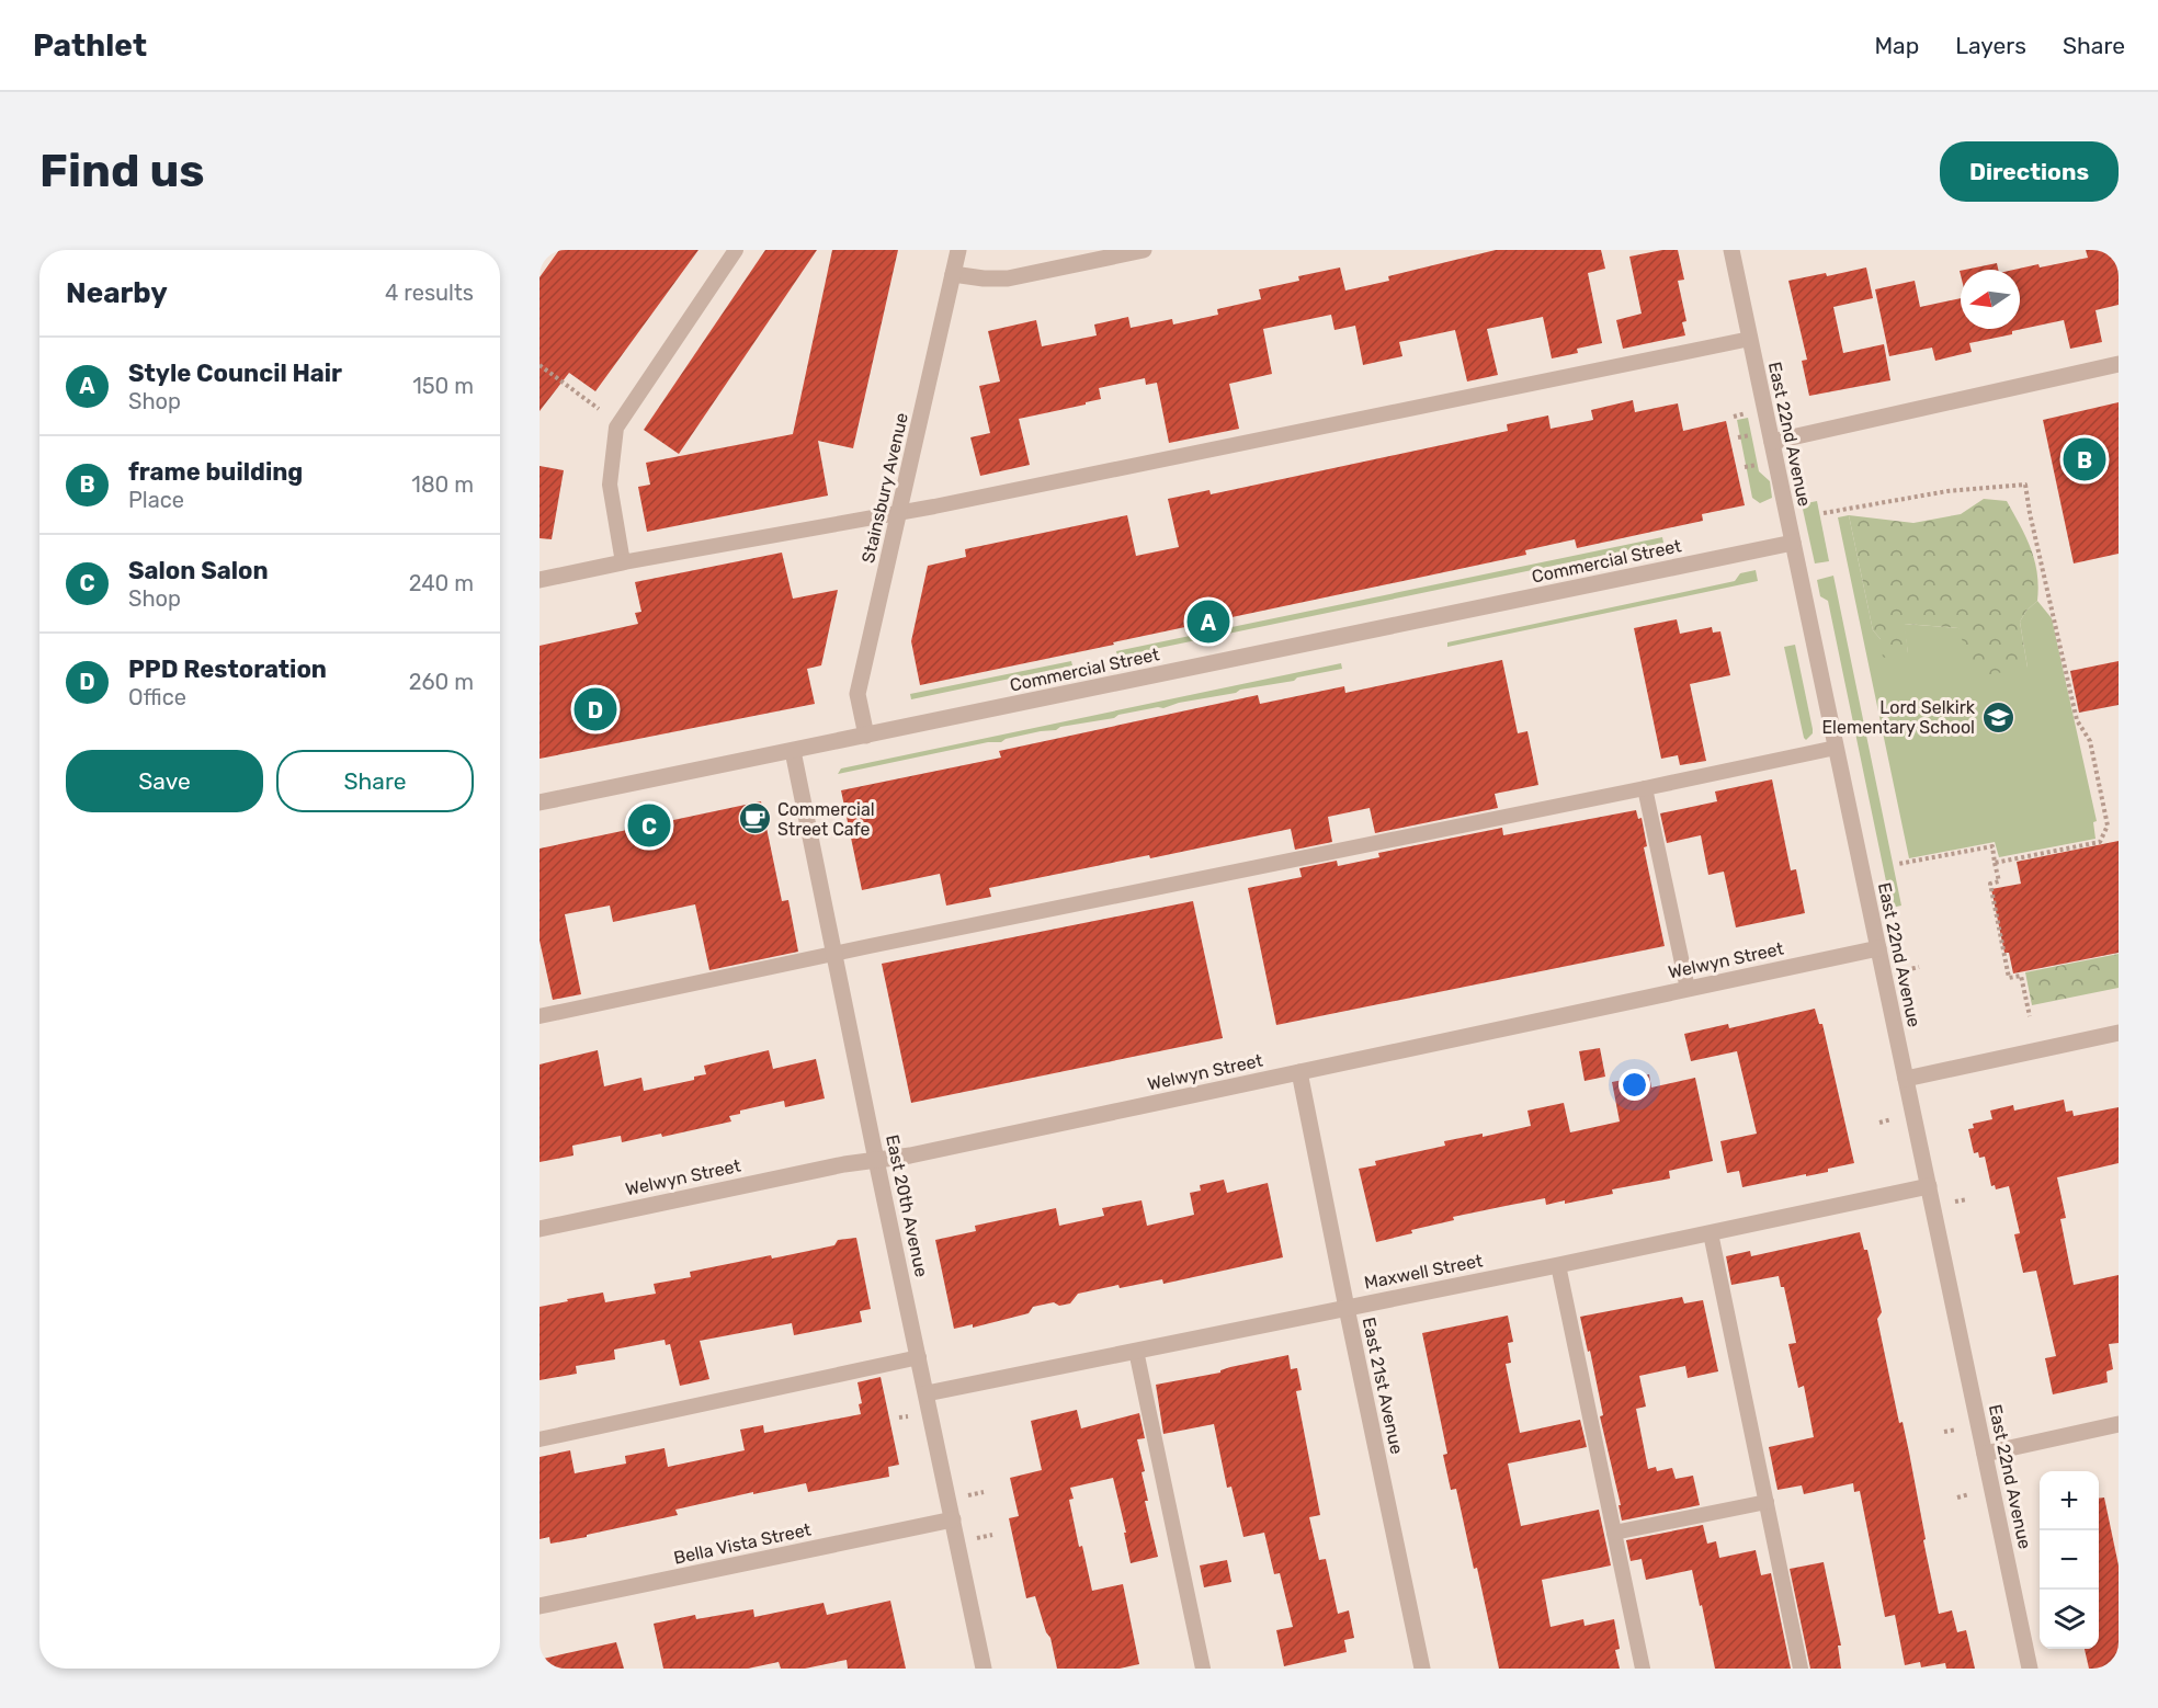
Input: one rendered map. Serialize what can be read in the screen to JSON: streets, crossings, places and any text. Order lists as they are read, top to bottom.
{
  "streets": {
    "street": [
      "East 22nd Avenue",
      "Stainsbury Avenue",
      "Commercial Street",
      "Welwyn Street",
      "East 20th Avenue",
      "Maxwell Street",
      "East 21st Avenue",
      "Bella Vista Street"
    ]
  },
  "crossings": [
    ["East 22nd Avenue", "Commercial Street"],
    ["East 22nd Avenue", "Welwyn Street"],
    ["East 22nd Avenue", "Maxwell Street"],
    ["Stainsbury Avenue", "Commercial Street"],
    ["Commercial Street", "East 20th Avenue"],
    ["Welwyn Street", "East 20th Avenue"],
    ["Welwyn Street", "East 21st Avenue"],
    ["East 20th Avenue", "Maxwell Street"],
    ["East 20th Avenue", "Bella Vista Street"],
    ["Maxwell Street", "East 21st Avenue"]
  ],
  "places": {
    "school or university": ["Lord Selkirk Elementary School"],
    "cafe": ["Commercial Street Cafe"]
  },
  "north": "left",
  "page": {
    "header": "Pathlet",
    "nav": ["Map", "Layers", "Share"],
    "buttons": [
      "Directions",
      ["Save", "Share"]
    ],
    "title": "Find us",
    "heading": ["Nearby", "4 results"],
    "list": [
      {
        "mark": "A",
        "name": "Style Council Hair",
        "note": "Shop",
        "value": "150 m"
      },
      {
        "mark": "B",
        "name": "frame building",
        "note": "Place",
        "value": "180 m"
      },
      {
        "mark": "C",
        "name": "Salon Salon",
        "note": "Shop",
        "value": "240 m"
      },
      {
        "mark": "D",
        "name": "PPD Restoration",
        "note": "Office",
        "value": "260 m"
      }
    ],
    "pins": [
      "B",
      "A",
      "D",
      "C"
    ],
    "map_buttons": ["+", "−"]
  }
}
